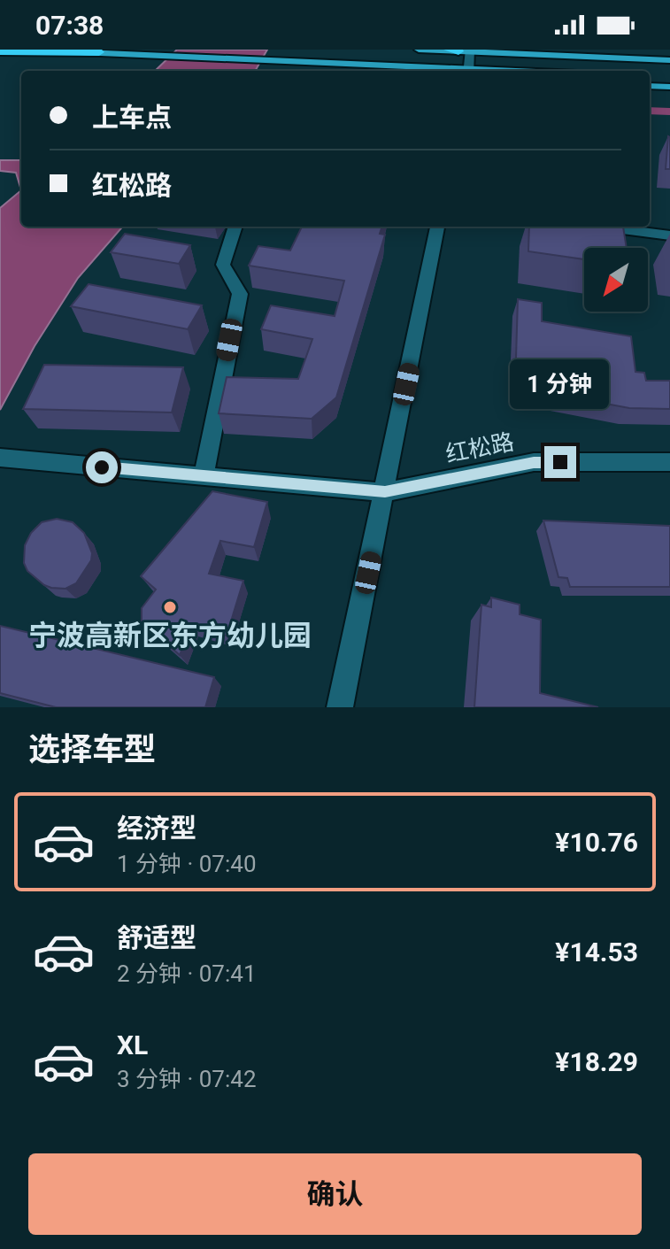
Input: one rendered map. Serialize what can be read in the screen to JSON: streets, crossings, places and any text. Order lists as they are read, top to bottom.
{
  "streets": {
    "street": ["红松路"]
  },
  "places": ["宁波高新区东方幼儿园"],
  "north": "bottom left",
  "page": {
    "status": "07:38",
    "banner": ["上车点", "红松路"],
    "bubble": "1 分钟",
    "heading": "选择车型",
    "list": [
      {
        "name": "经济型",
        "note": "1 分钟 · 07:40",
        "value": "¥10.76"
      },
      {
        "name": "舒适型",
        "note": "2 分钟 · 07:41",
        "value": "¥14.53"
      },
      {
        "name": "XL",
        "note": "3 分钟 · 07:42",
        "value": "¥18.29"
      }
    ],
    "buttons": "确认"
  }
}
